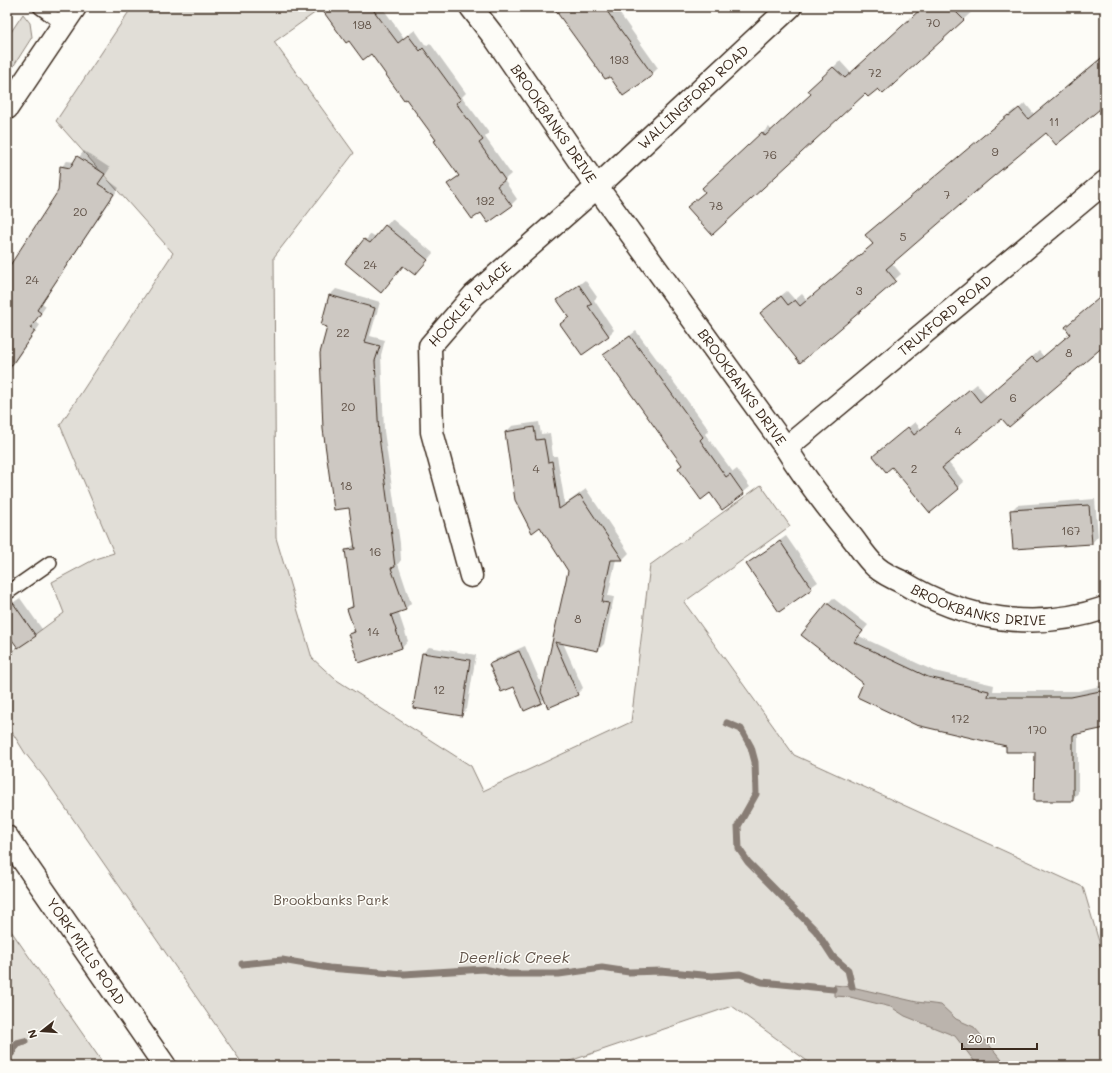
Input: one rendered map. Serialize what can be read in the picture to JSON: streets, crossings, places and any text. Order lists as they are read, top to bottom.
{
  "streets": {
    "street": [
      "WALLINGFORD ROAD",
      "BROOKBANKS DRIVE",
      "HOCKLEY PLACE",
      "TRUXFORD ROAD",
      "YORK MILLS ROAD"
    ]
  },
  "crossings": [
    ["WALLINGFORD ROAD", "BROOKBANKS DRIVE"],
    ["WALLINGFORD ROAD", "HOCKLEY PLACE"],
    ["BROOKBANKS DRIVE", "HOCKLEY PLACE"],
    ["BROOKBANKS DRIVE", "TRUXFORD ROAD"]
  ],
  "water": ["Deerlick Creek"],
  "parks": ["Brookbanks Park"],
  "house_numbers": [
    "70",
    "198",
    "193",
    "72",
    "11",
    "9",
    "76",
    "7",
    "192",
    "78",
    "20",
    "5",
    "24",
    "24",
    "3",
    "22",
    "8",
    "6",
    "20",
    "4",
    "4",
    "2",
    "18",
    "167",
    "16",
    "8",
    "14",
    "12",
    "172",
    "170"
  ],
  "scale_bar": "20 m",
  "north": "left"
}
